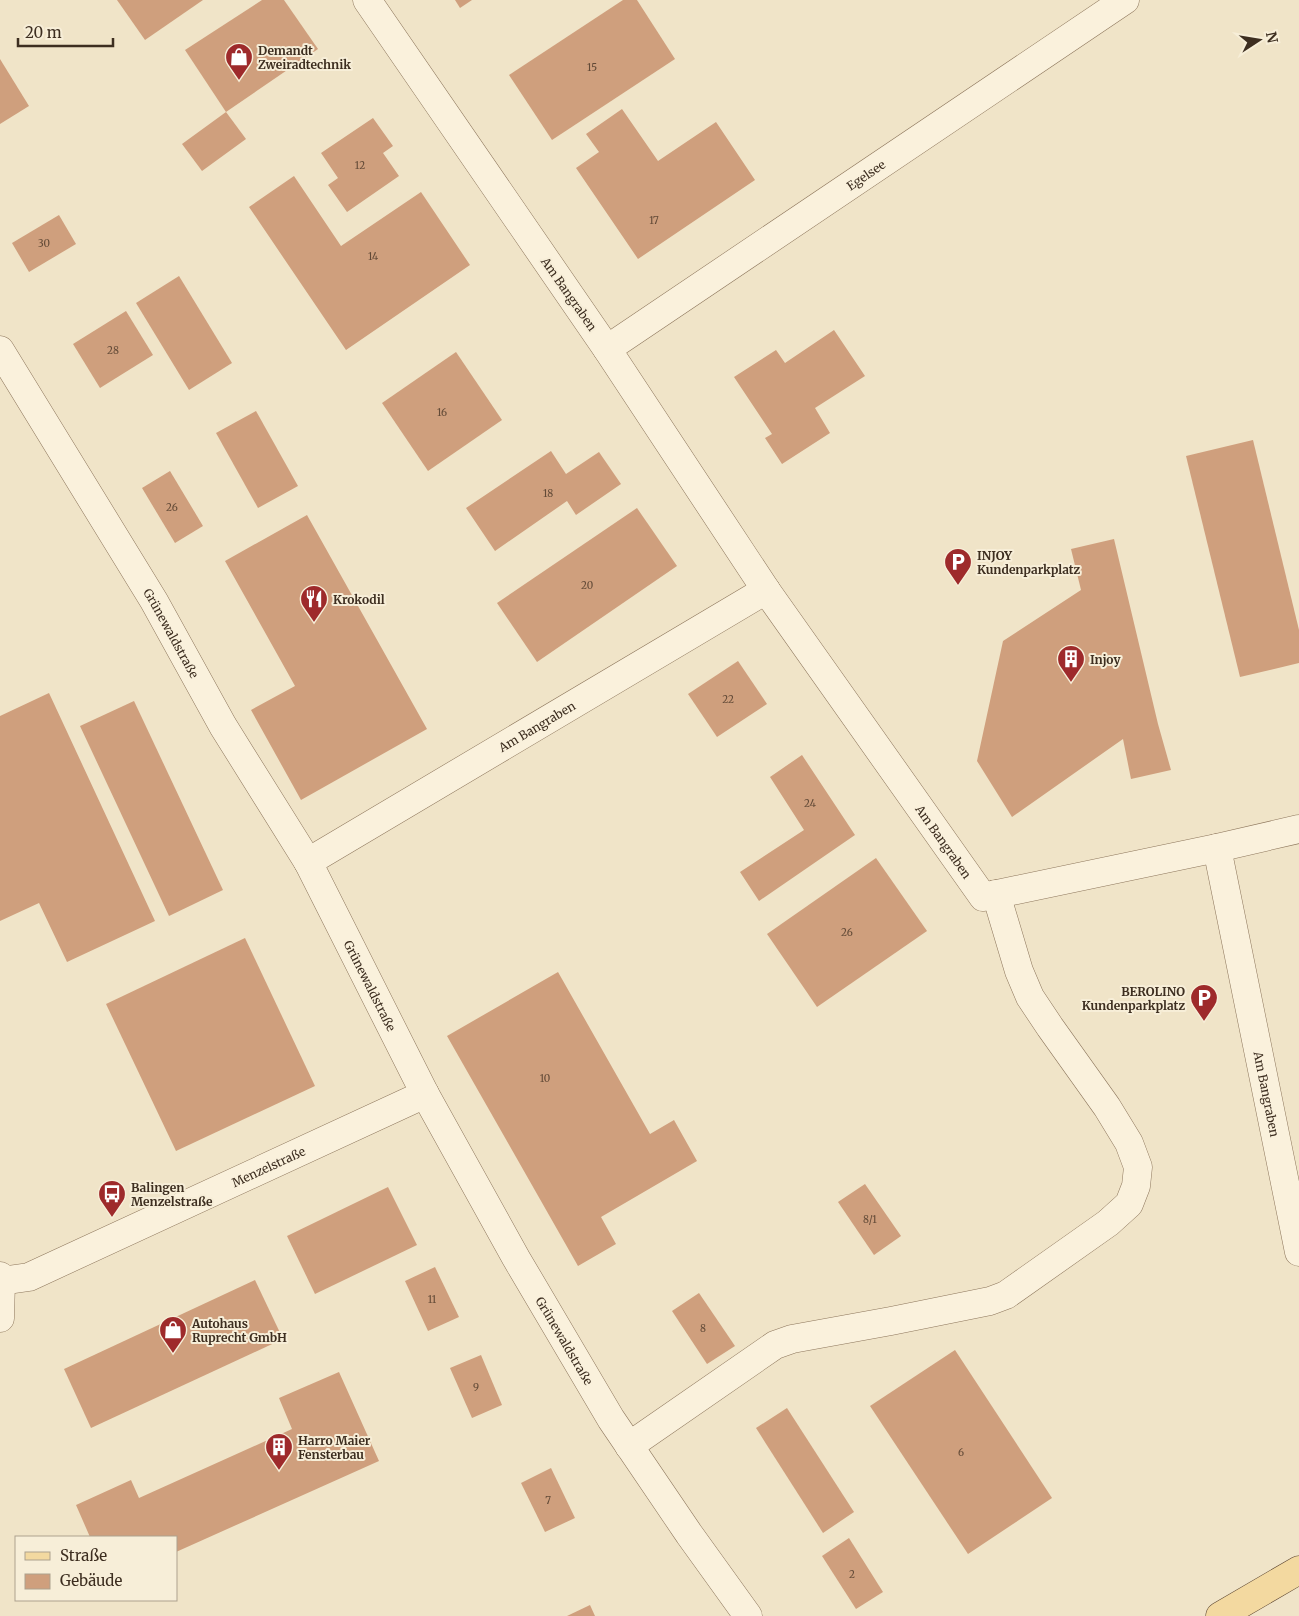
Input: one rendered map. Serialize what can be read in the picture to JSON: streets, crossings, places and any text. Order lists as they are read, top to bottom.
{
  "streets": {
    "street": [
      "Egelsee",
      "Am Bangraben",
      "Grünewaldstraße",
      "Menzelstraße"
    ]
  },
  "crossings": [
    ["Egelsee", "Am Bangraben"],
    ["Am Bangraben", "Grünewaldstraße"],
    ["Grünewaldstraße", "Menzelstraße"]
  ],
  "places": {
    "shop": ["Demandt Zweiradtechnik", "Autohaus Ruprecht GmbH"],
    "parking": ["INJOY Kundenparkplatz", "BEROLINO Kundenparkplatz"],
    "restaurant": ["Krokodil"],
    "building": ["Injoy", "Harro Maier Fensterbau"],
    "bus stop": ["Balingen Menzelstraße"]
  },
  "house_numbers": [
    "15",
    "12",
    "17",
    "30",
    "14",
    "28",
    "16",
    "18",
    "26",
    "20",
    "22",
    "24",
    "26",
    "10",
    "8/1",
    "11",
    "8",
    "9",
    "6",
    "7",
    "2"
  ],
  "legend": ["Straße", "Gebäude"],
  "scale_bar": "20 m",
  "north": "right"
}
